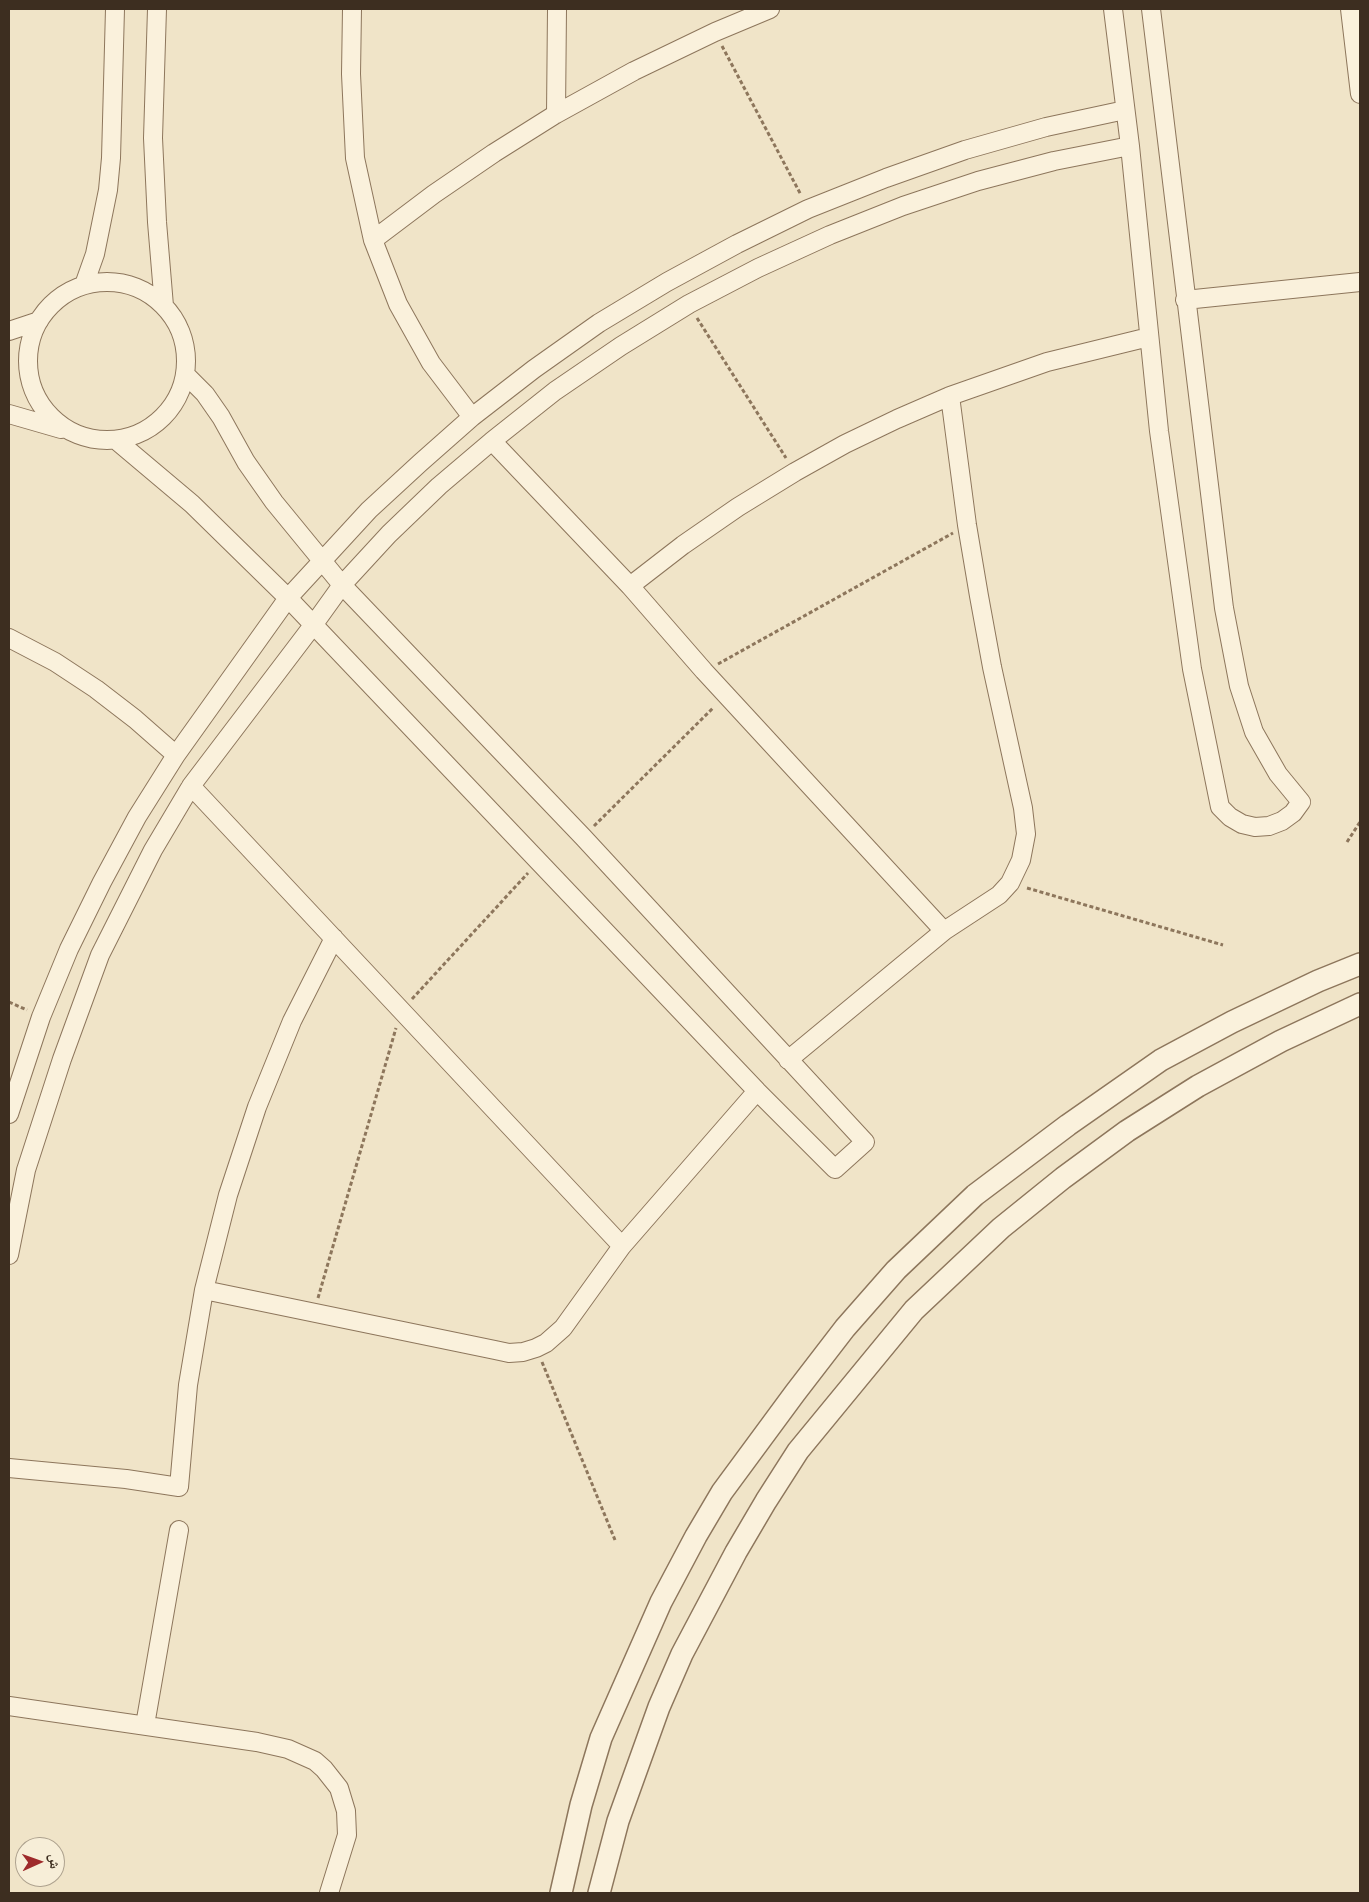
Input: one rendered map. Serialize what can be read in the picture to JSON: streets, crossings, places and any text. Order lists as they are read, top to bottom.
{
  "north": "right"
}
